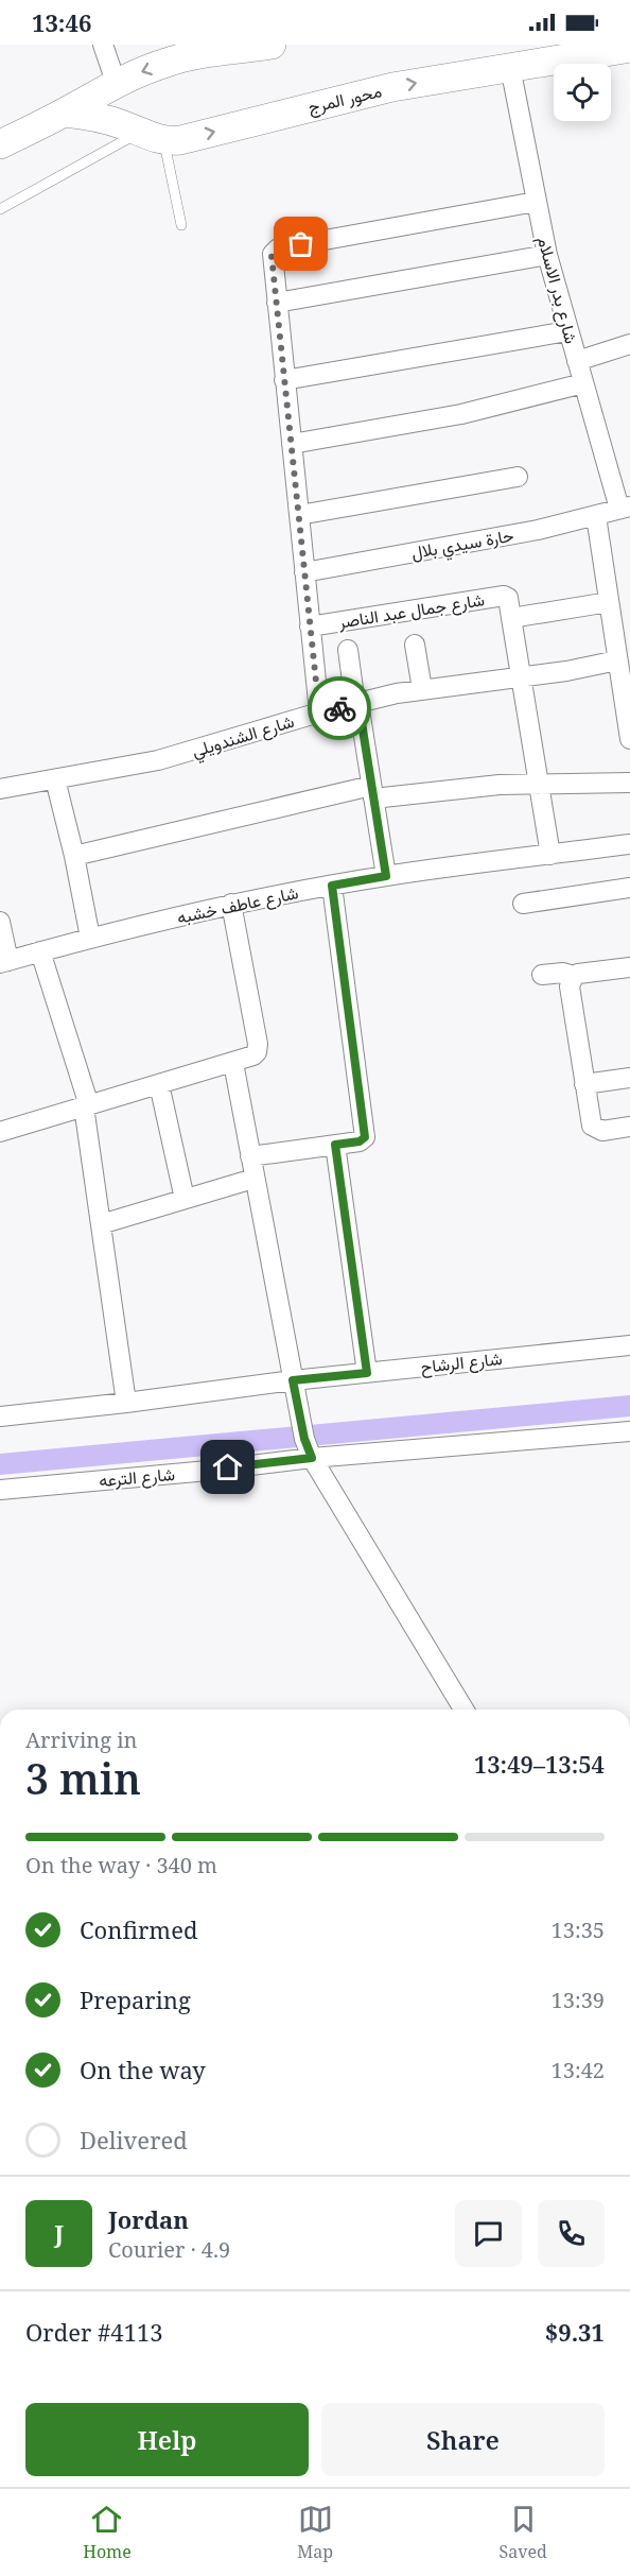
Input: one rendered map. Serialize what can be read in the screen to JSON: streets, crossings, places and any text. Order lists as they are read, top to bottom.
{
  "streets": {
    "main road": ["محور المرج"],
    "street": [
      "شارع بدر الاسلام",
      "حارة سيدي بلال",
      "شارع جمال عبد الناصر",
      "شارع الشندويلي",
      "شارع عاطف خشبه",
      "شارع الرشاح",
      "شارع الترعه"
    ]
  },
  "crossings": [
    ["محور المرج", "شارع بدر الاسلام"],
    ["شارع بدر الاسلام", "حارة سيدي بلال"]
  ],
  "page": {
    "status": "13:46",
    "heading": ["3 min", "Arriving in", "13:49–13:54"],
    "panel": [
      "Jordan",
      "Courier · 4.9",
      "Order #4113",
      "$9.31"
    ],
    "bar": "On the way · 340 m",
    "list": [
      ["Confirmed", "13:35"],
      ["Preparing", "13:39"],
      ["On the way", "13:42"],
      "Delivered"
    ],
    "round": "J",
    "buttons": ["Help", "Share"],
    "tabs": ["Home", "Map", "Saved"]
  }
}
